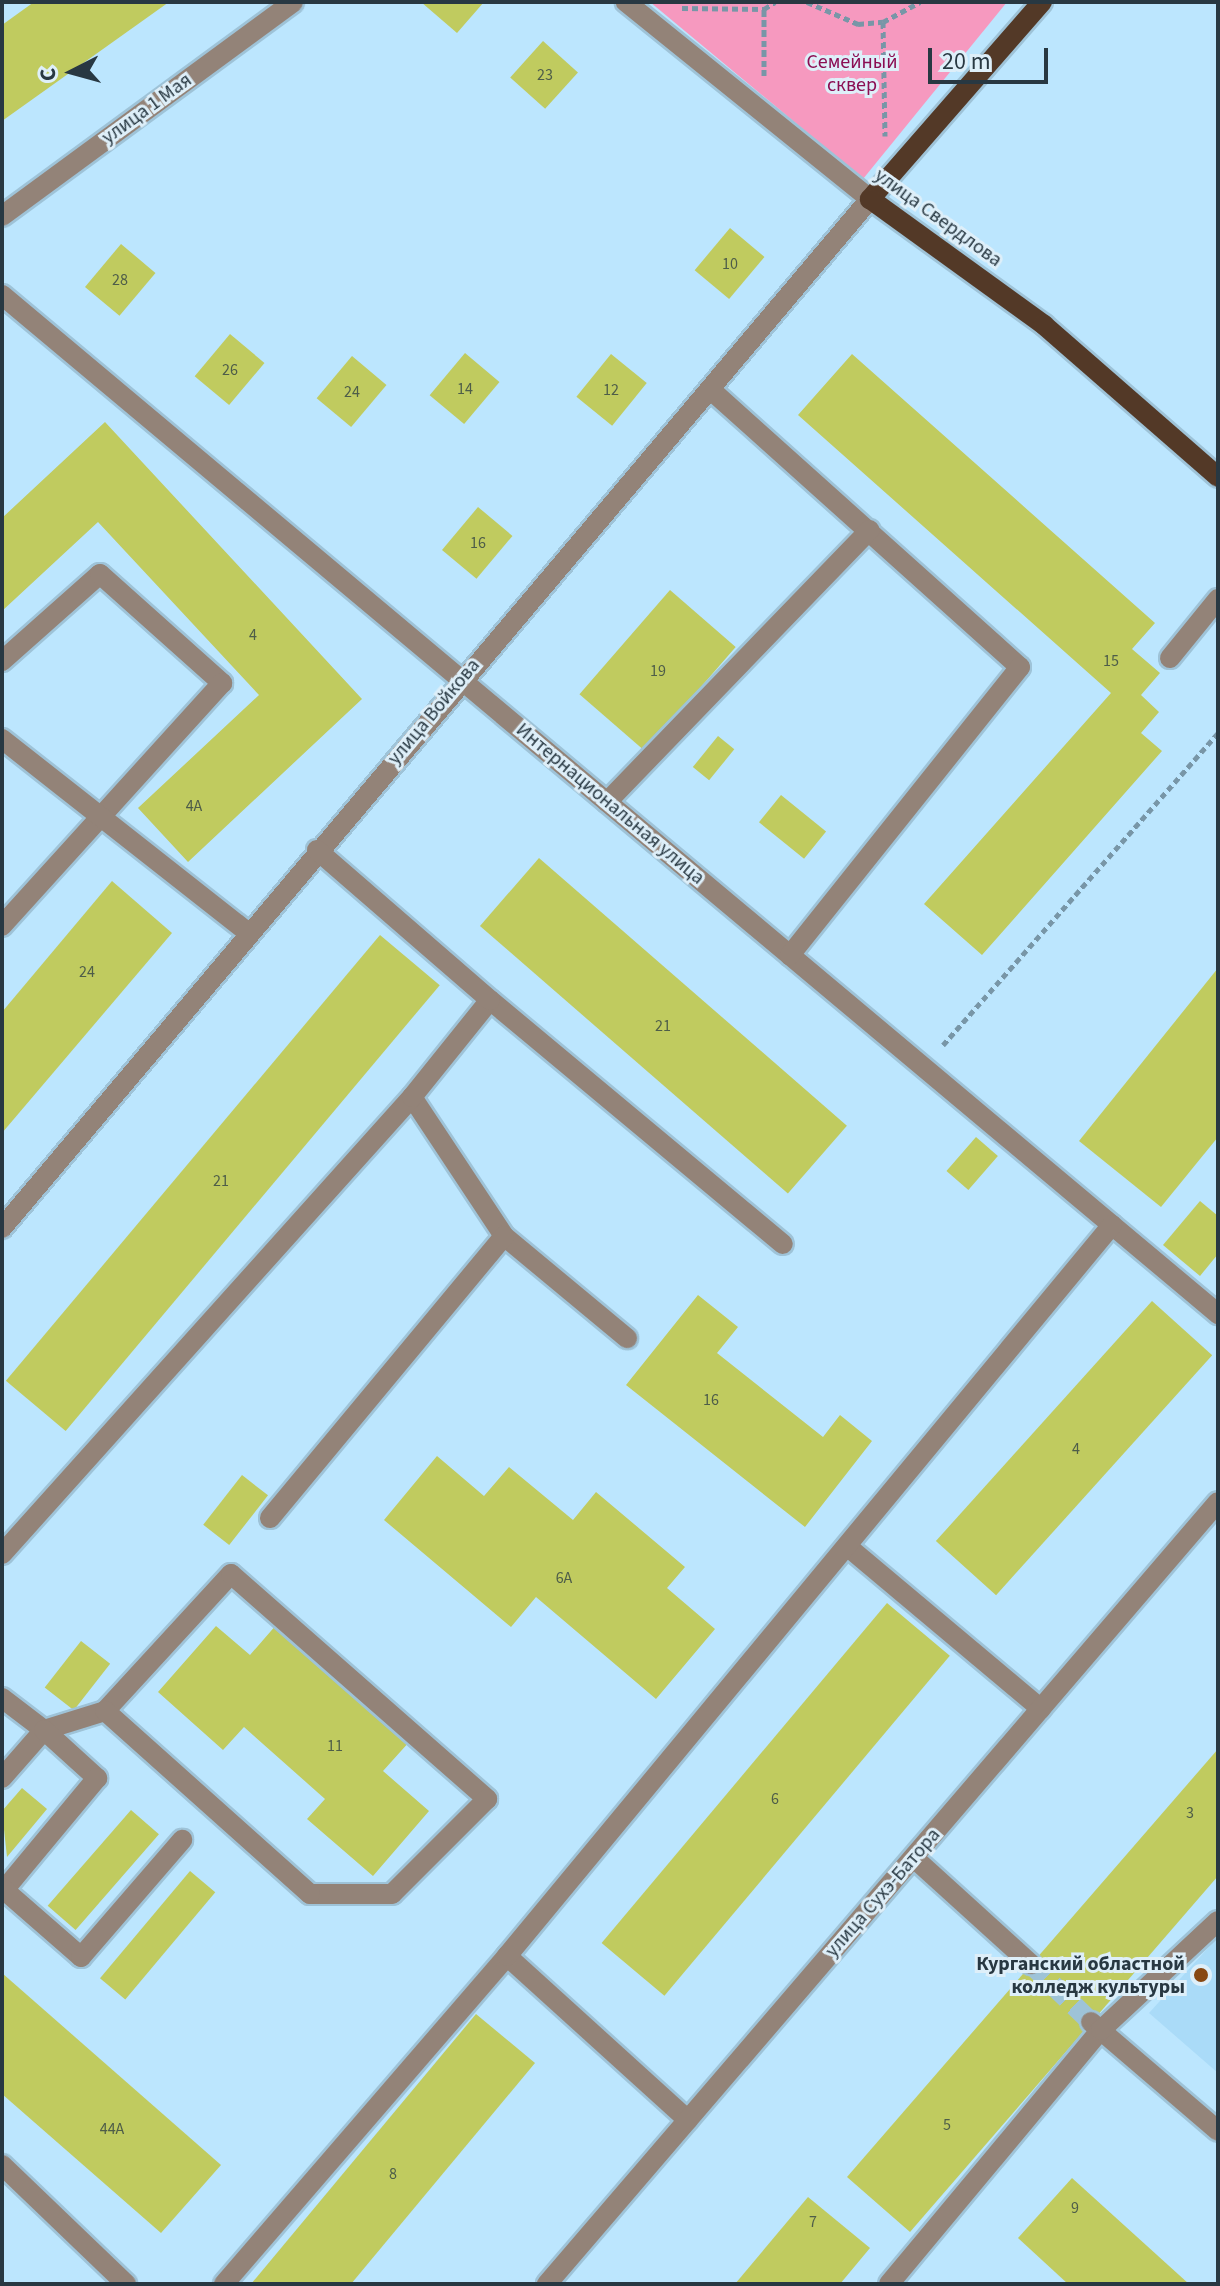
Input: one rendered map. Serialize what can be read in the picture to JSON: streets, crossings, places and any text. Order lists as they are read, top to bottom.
{
  "streets": {
    "main road": ["улица Свердлова"],
    "street": [
      "улица 1 Мая",
      "улица Войкова",
      "Интернациональная улица",
      "улица Сухэ-Батора"
    ]
  },
  "crossings": [
    ["улица Свердлова", "улица Войкова"],
    ["улица Войкова", "Интернациональная улица"]
  ],
  "parks": ["Семейный сквер"],
  "places": ["Курганский областной колледж культуры"],
  "house_numbers": [
    "23",
    "10",
    "28",
    "26",
    "14",
    "12",
    "24",
    "16",
    "4",
    "15",
    "19",
    "4А",
    "24",
    "21",
    "21",
    "16",
    "4",
    "6А",
    "11",
    "6",
    "3",
    "5",
    "44А",
    "8",
    "9",
    "7"
  ],
  "scale_bar": "20 m",
  "north": "left"
}
